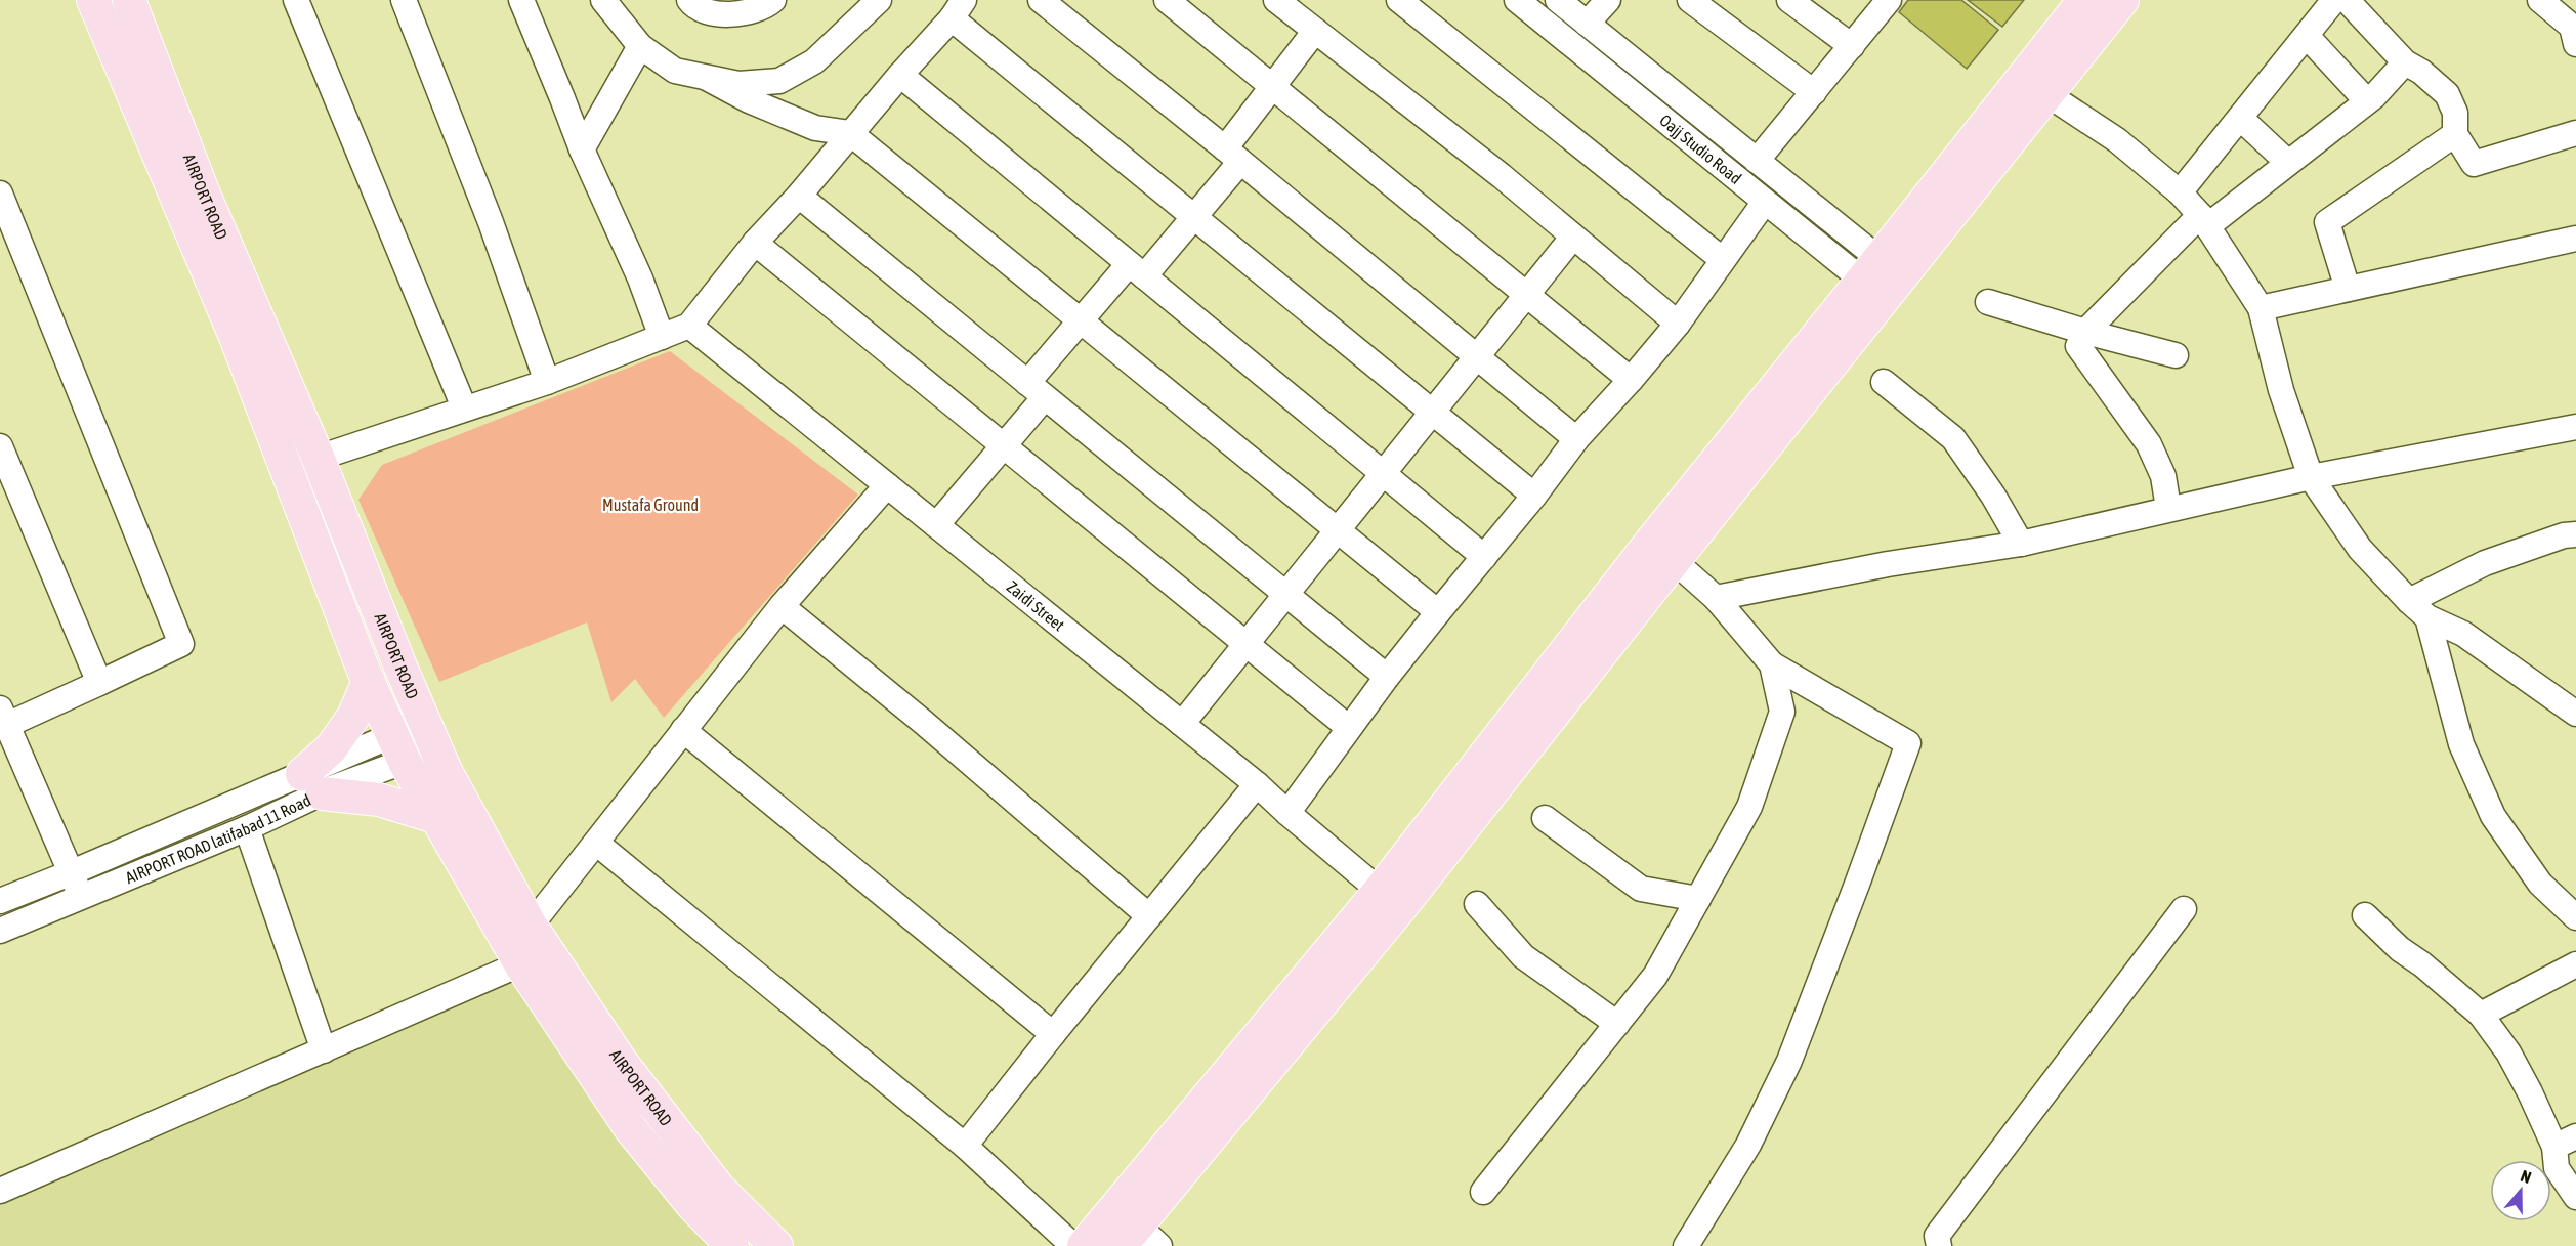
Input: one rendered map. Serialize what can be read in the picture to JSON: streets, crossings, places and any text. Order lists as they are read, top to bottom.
{
  "streets": {
    "main road": ["AIRPORT ROAD"],
    "street": ["Oajj Studio Road", "Zaidi Street", "AIRPORT ROAD latifabad 11 Road"]
  },
  "crossings": [
    ["AIRPORT ROAD", "AIRPORT ROAD latifabad 11 Road"]
  ],
  "parks": ["Mustafa Ground"],
  "north": "top"
}
